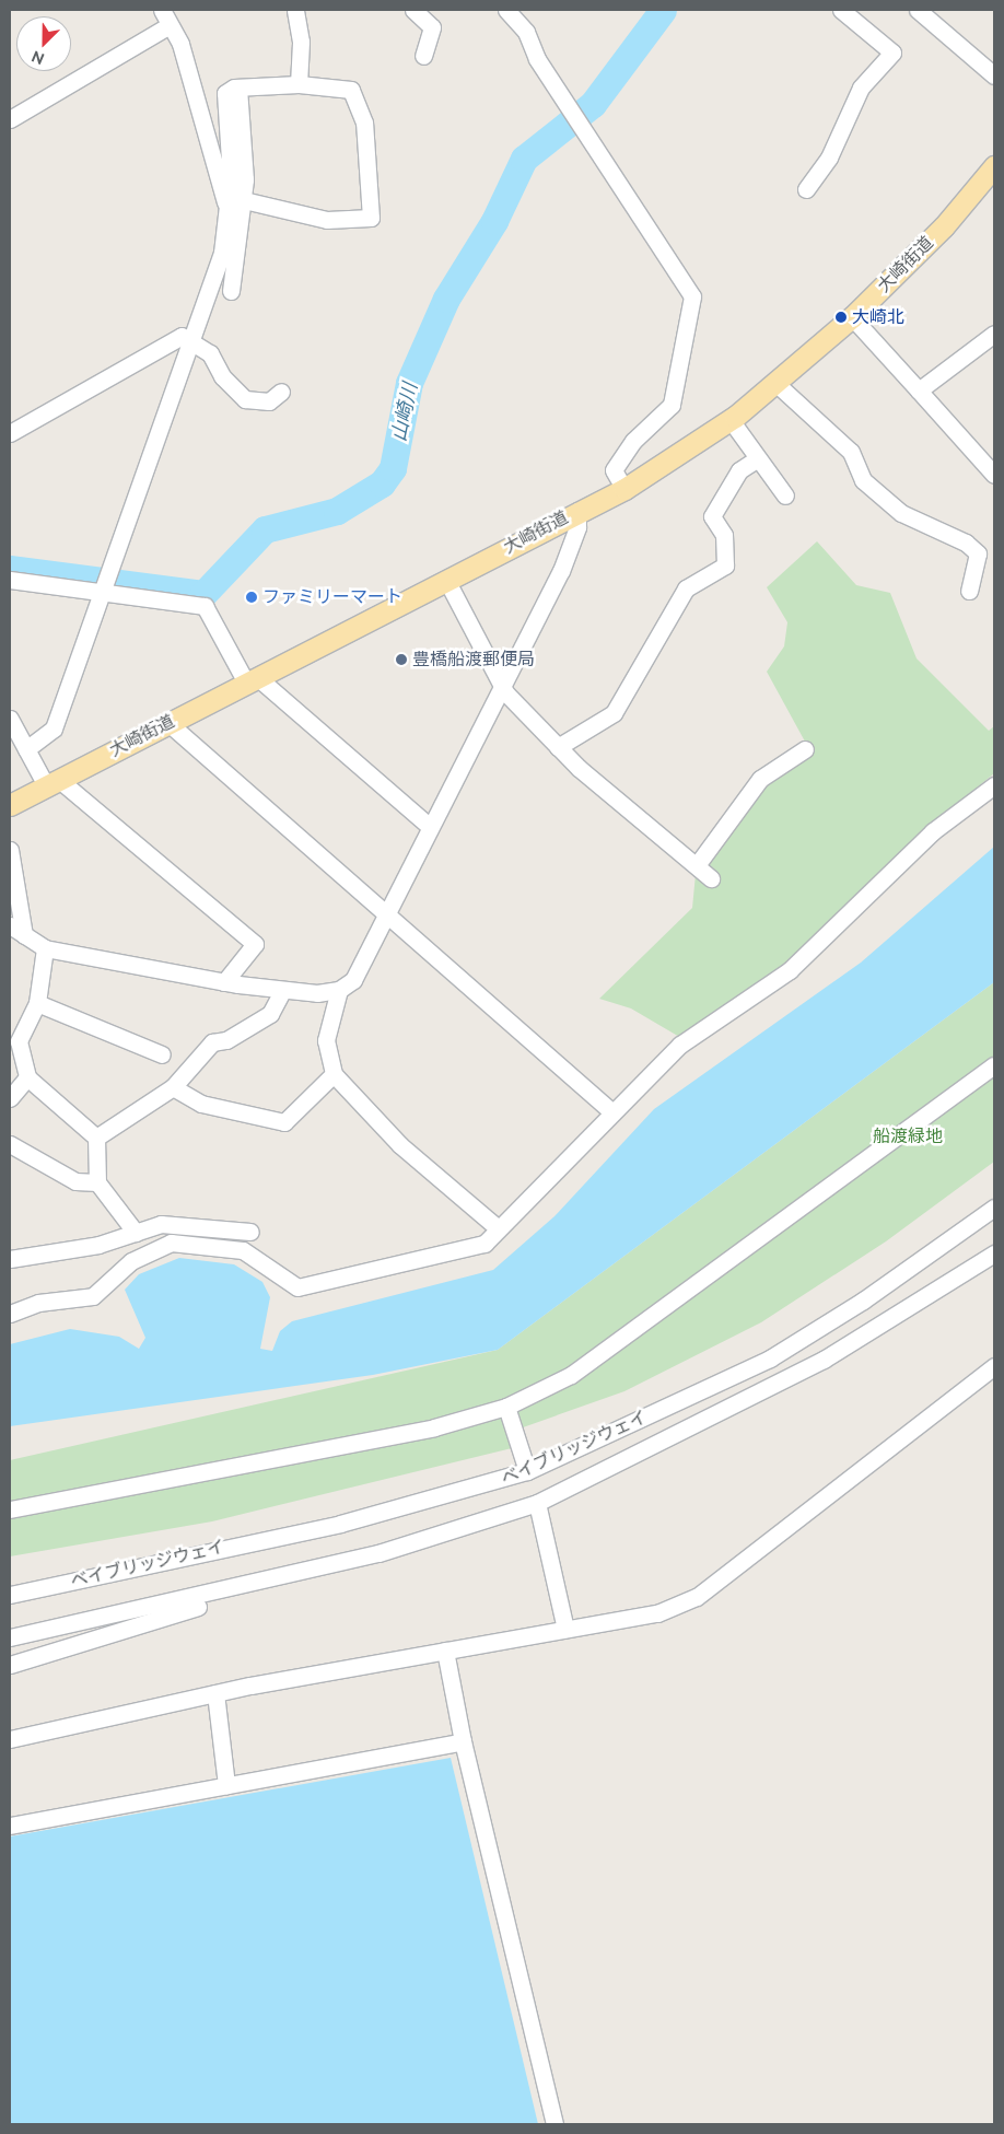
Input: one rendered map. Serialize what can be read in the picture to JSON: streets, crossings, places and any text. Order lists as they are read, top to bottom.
{
  "streets": {
    "main road": ["大崎街道"],
    "street": ["ベイブリッジウェイ"]
  },
  "water": ["山崎川"],
  "parks": ["船渡緑地"],
  "places": ["大崎北", "ファミリーマート", "豊橋船渡郵便局"],
  "north": "bottom left"
}
